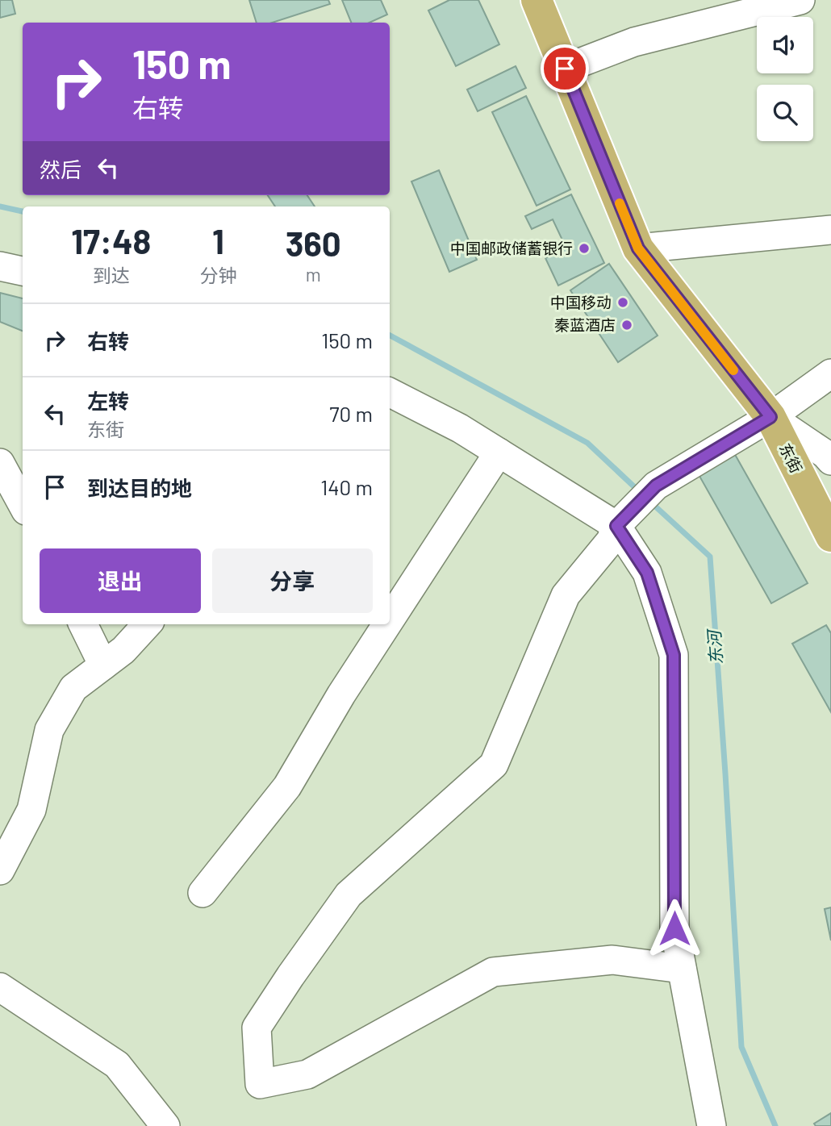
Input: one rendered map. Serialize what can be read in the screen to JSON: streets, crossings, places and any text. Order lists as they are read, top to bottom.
{
  "streets": {
    "main road": ["东街"]
  },
  "water": ["东河"],
  "places": ["中国邮政储蓄银行", "中国移动", "秦蓝酒店"],
  "page": {
    "turn": ["150 m", "右转"],
    "then": "然后",
    "eta": [
      "17:48",
      "到达",
      "1",
      "分钟",
      "360",
      "m"
    ],
    "list": [
      {
        "name": "右转",
        "value": "150 m"
      },
      {
        "name": "左转",
        "note": "东街",
        "value": "70 m"
      },
      {
        "name": "到达目的地",
        "value": "140 m"
      }
    ],
    "buttons": ["退出", "分享"]
  }
}
